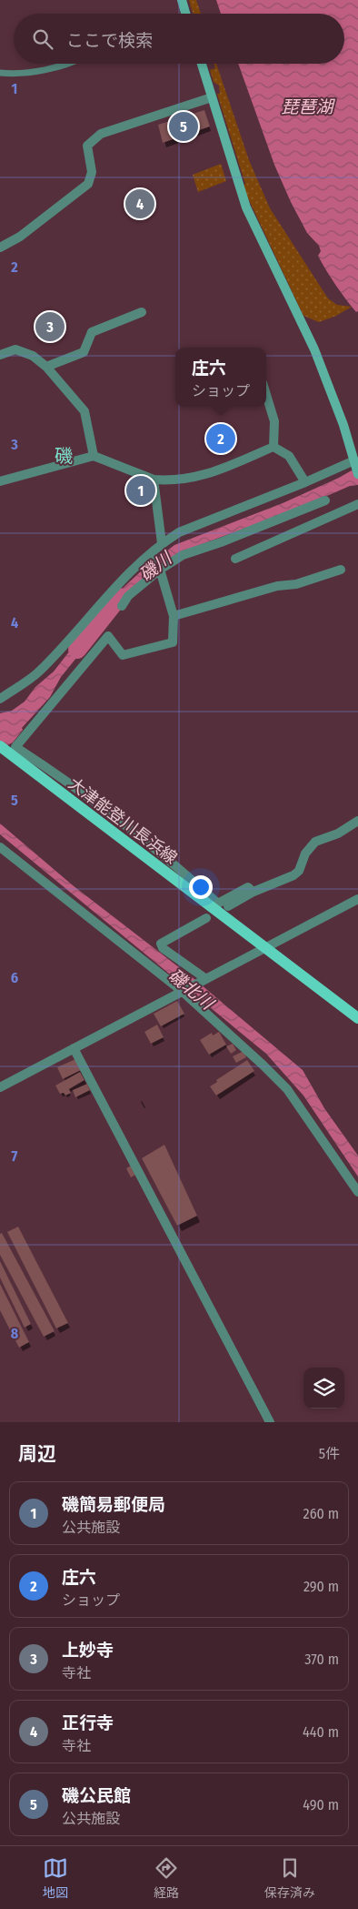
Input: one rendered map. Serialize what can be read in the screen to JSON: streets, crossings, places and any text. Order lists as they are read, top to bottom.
{
  "streets": {
    "main road": ["大津能登川長浜線"]
  },
  "districts": ["磯"],
  "water": ["琵琶湖", "磯川", "磯北川"],
  "page": {
    "search": "ここで検索",
    "pins": [
      "5",
      "4",
      "3",
      "2",
      "1"
    ],
    "popup": ["庄六", "ショップ"],
    "heading": ["周辺", "5件"],
    "list": [
      {
        "mark": "1",
        "name": "磯簡易郵便局",
        "note": "公共施設",
        "value": "260 m"
      },
      {
        "mark": "2",
        "name": "庄六",
        "note": "ショップ",
        "value": "290 m"
      },
      {
        "mark": "3",
        "name": "上妙寺",
        "note": "寺社",
        "value": "370 m"
      },
      {
        "mark": "4",
        "name": "正行寺",
        "note": "寺社",
        "value": "440 m"
      },
      {
        "mark": "5",
        "name": "磯公民館",
        "note": "公共施設",
        "value": "490 m"
      }
    ],
    "nav": ["地図", "経路", "保存済み"]
  },
  "grid": {
    "rows": [
      "1",
      "2",
      "3",
      "4",
      "5",
      "6",
      "7",
      "8"
    ]
  }
}
